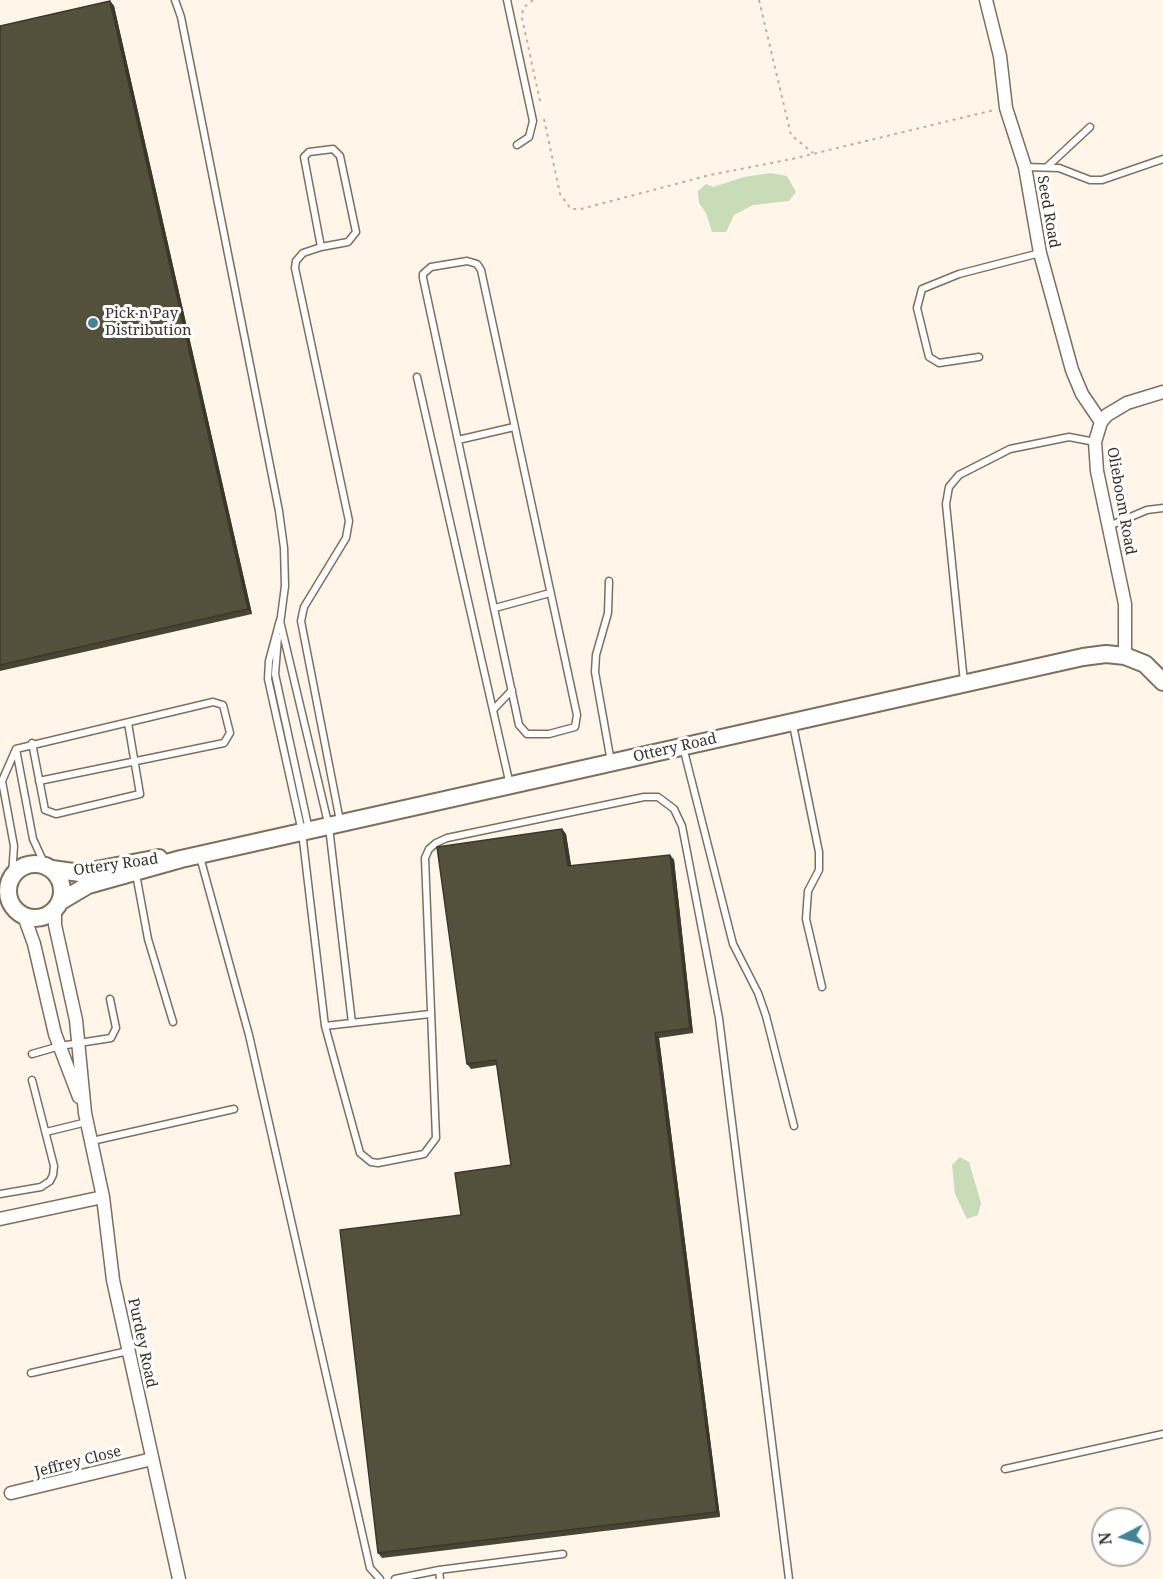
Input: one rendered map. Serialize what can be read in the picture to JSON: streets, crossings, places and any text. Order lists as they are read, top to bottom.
{
  "streets": {
    "street": [
      "Seed Road",
      "Olieboom Road",
      "Ottery Road",
      "Purdey Road",
      "Jeffrey Close"
    ]
  },
  "crossings": [
    ["Seed Road", "Olieboom Road"],
    ["Olieboom Road", "Ottery Road"],
    ["Ottery Road", "Purdey Road"],
    ["Purdey Road", "Jeffrey Close"]
  ],
  "places": ["Pick n Pay Distribution"],
  "north": "left"
}
